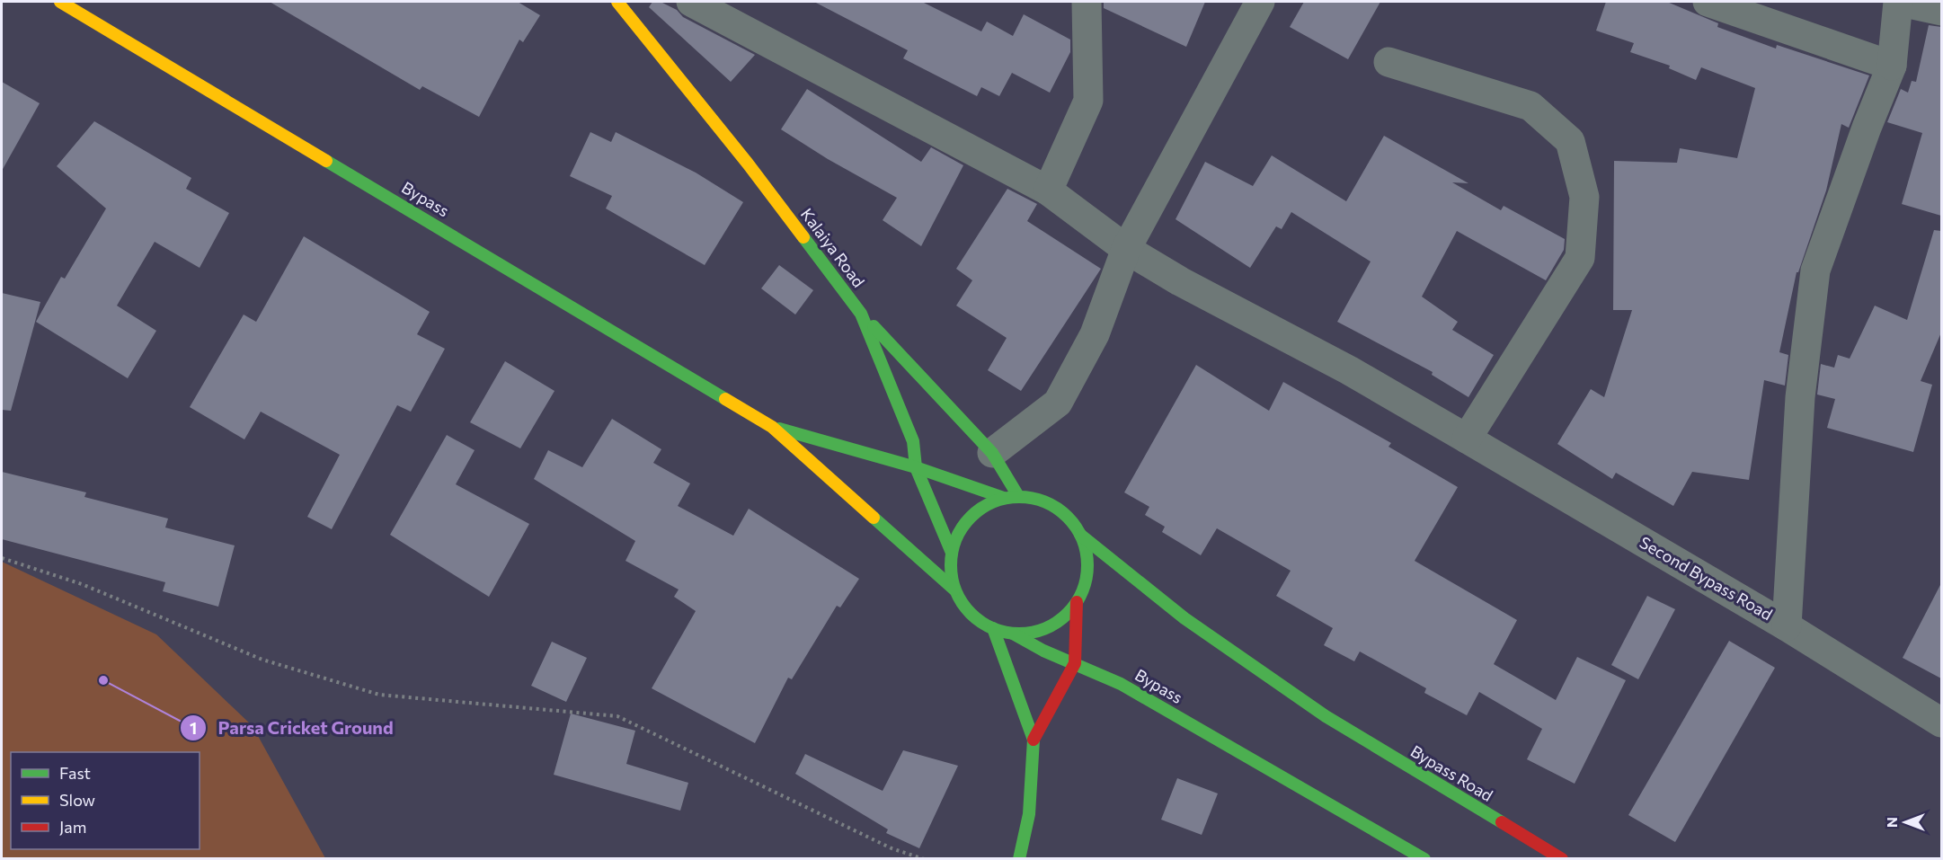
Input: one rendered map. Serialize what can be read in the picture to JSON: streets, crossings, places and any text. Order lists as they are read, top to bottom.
{
  "streets": {
    "main road": ["Bypass", "Kalaiya Road", "Bypass Road"],
    "street": ["Second Bypass Road"]
  },
  "crossings": [
    ["Bypass", "Kalaiya Road"],
    ["Bypass", "Bypass Road"],
    ["Kalaiya Road", "Bypass Road"]
  ],
  "places": ["Parsa Cricket Ground"],
  "legend": ["Fast", "Slow", "Jam"],
  "north": "left"
}
